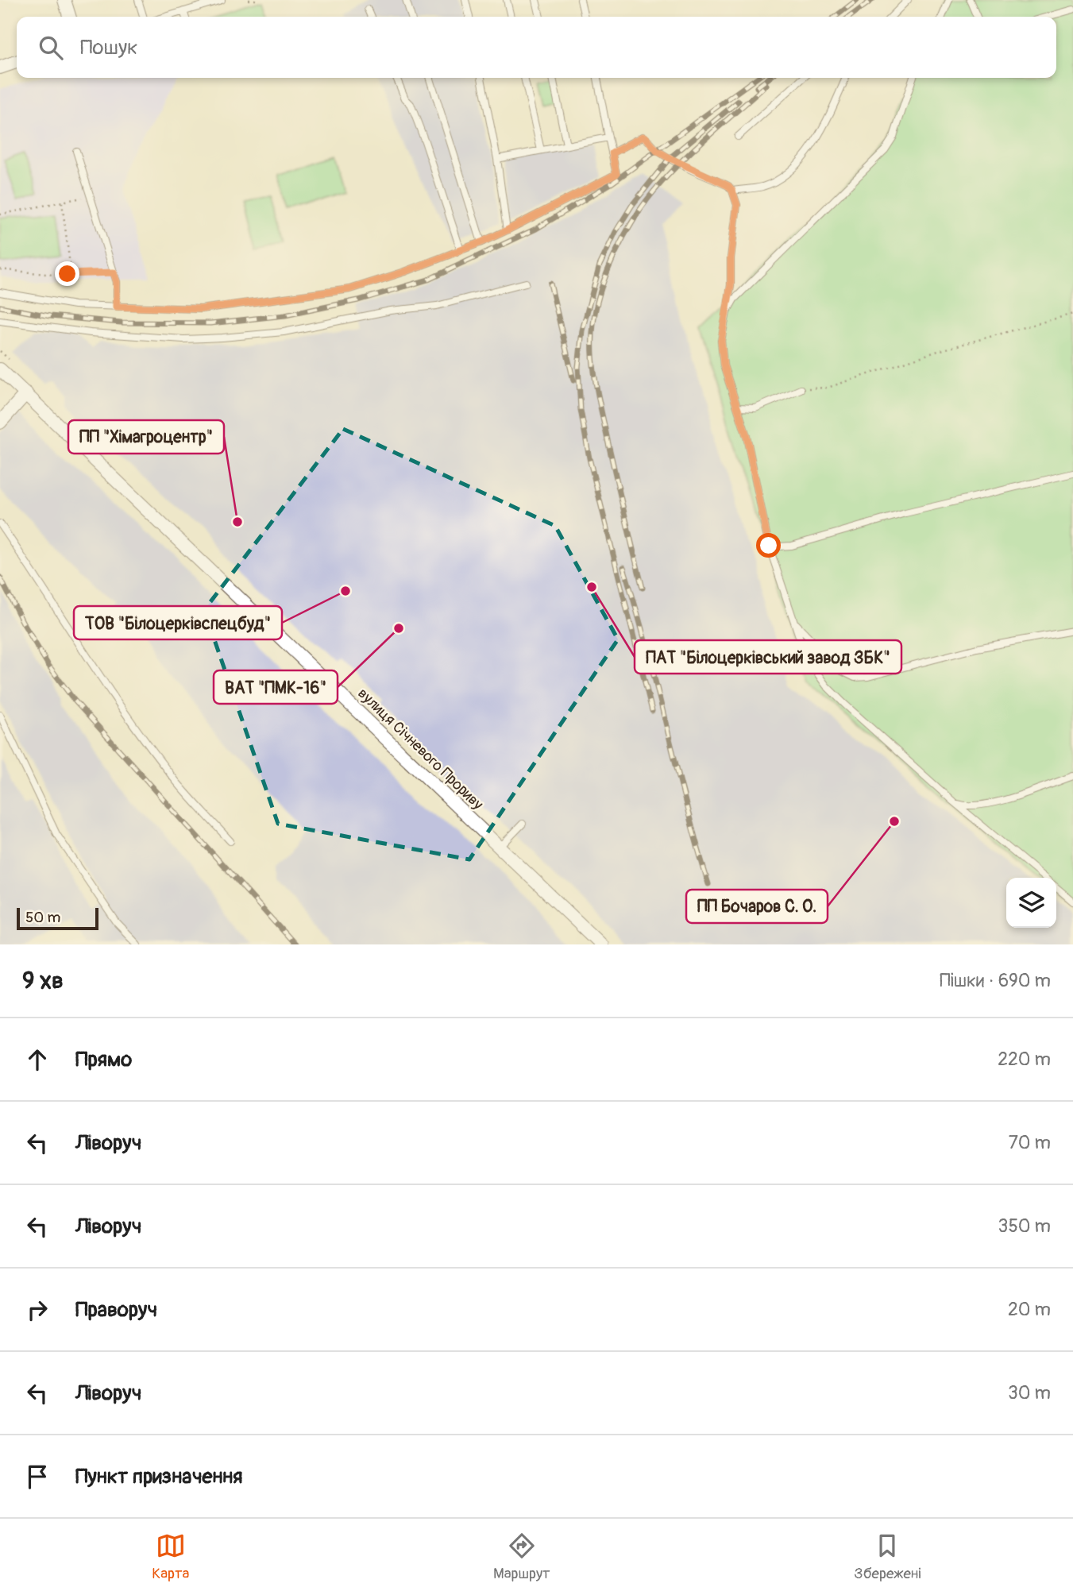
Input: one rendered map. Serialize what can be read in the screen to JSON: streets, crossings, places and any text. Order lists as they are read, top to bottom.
{
  "streets": {
    "street": ["вулиця Січневого Прориву"]
  },
  "places": [
    "ПП \"Хімагроцентр\"",
    "ПАТ \"Білоцерківський завод ЗБК\"",
    "ТОВ \"Білоцерківспецбуд\"",
    "ВАТ \"ПМК-16\"",
    "ПП Бочаров С. О."
  ],
  "scale_bar": "50 m",
  "page": {
    "search": "Пошук",
    "scale": "50 m",
    "heading": ["9 хв", "Пішки · 690 m"],
    "list": [
      ["Прямо", "220 m"],
      ["Ліворуч", "70 m"],
      ["Ліворуч", "350 m"],
      ["Праворуч", "20 m"],
      ["Ліворуч", "30 m"],
      "Пункт призначення"
    ],
    "nav": ["Карта", "Маршрут", "Збережені"]
  }
}
